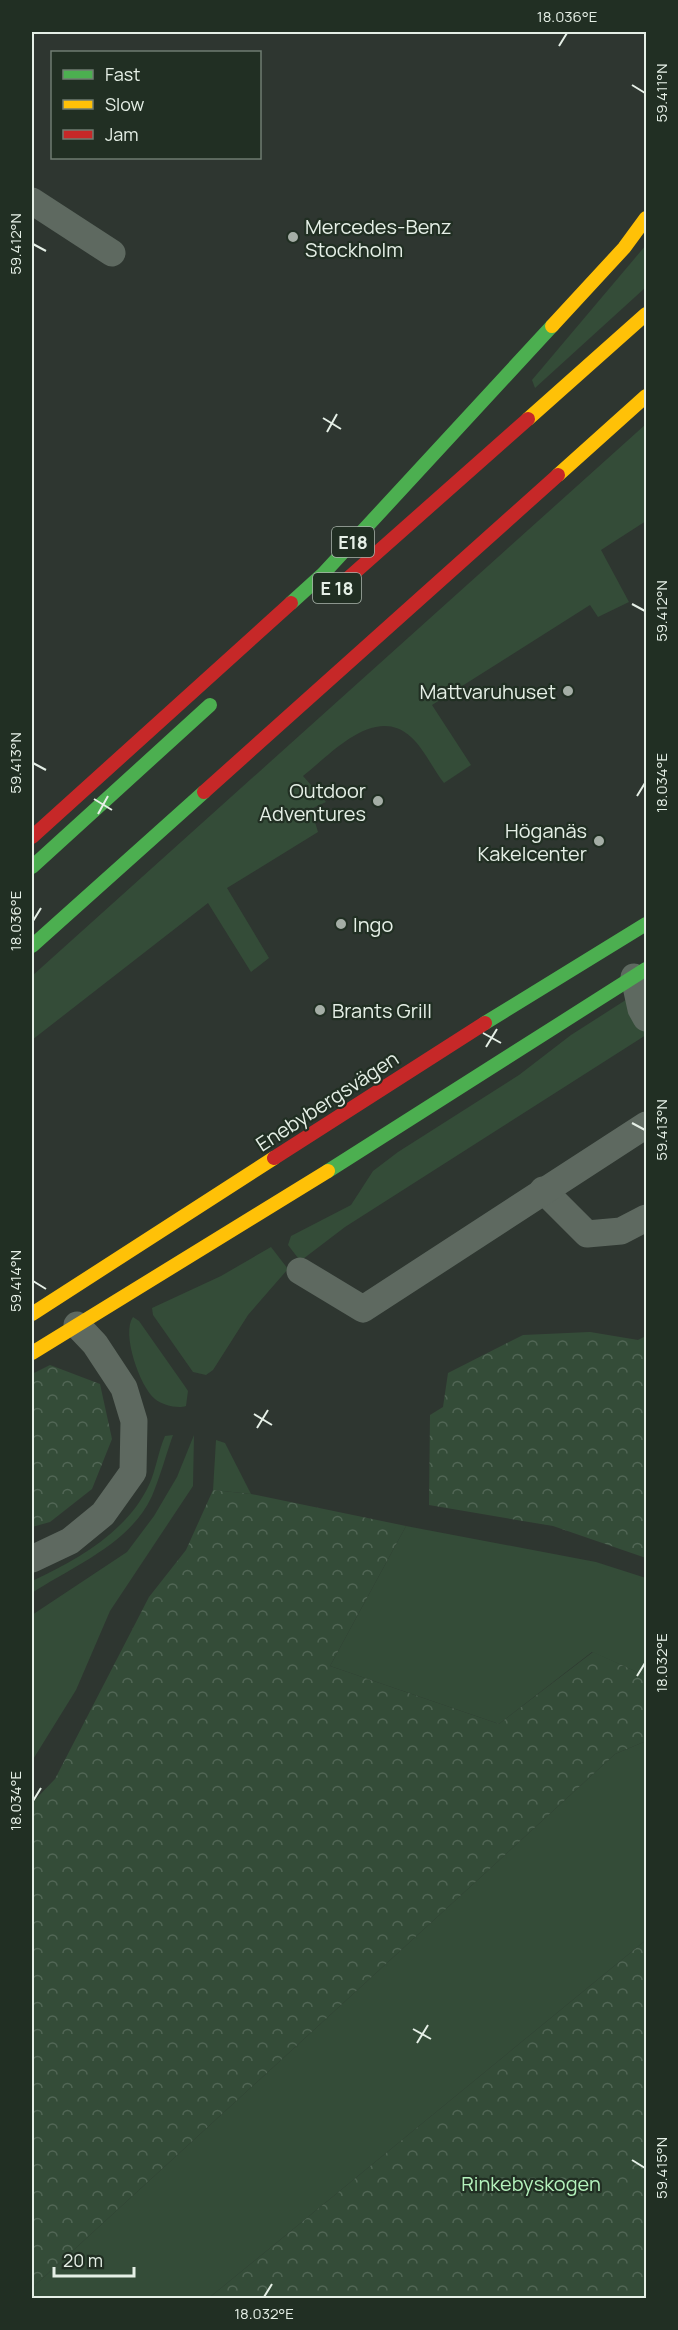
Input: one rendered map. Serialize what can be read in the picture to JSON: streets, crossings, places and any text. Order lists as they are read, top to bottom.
{
  "streets": {
    "main road": ["E18", "E 18", "Enebybergsvägen"]
  },
  "parks": ["Rinkebyskogen"],
  "places": [
    "Mercedes-Benz Stockholm",
    "Mattvaruhuset",
    "Outdoor Adventures",
    "Höganäs Kakelcenter",
    "Ingo",
    "Brants Grill"
  ],
  "legend": ["Fast", "Slow", "Jam"],
  "scale_bar": "20 m",
  "coordinates": [
    "18.036°E",
    "59.411°N",
    "59.412°N",
    "59.413°N",
    "18.034°E",
    "59.414°N",
    "18.032°E",
    "59.415°N"
  ]
}
